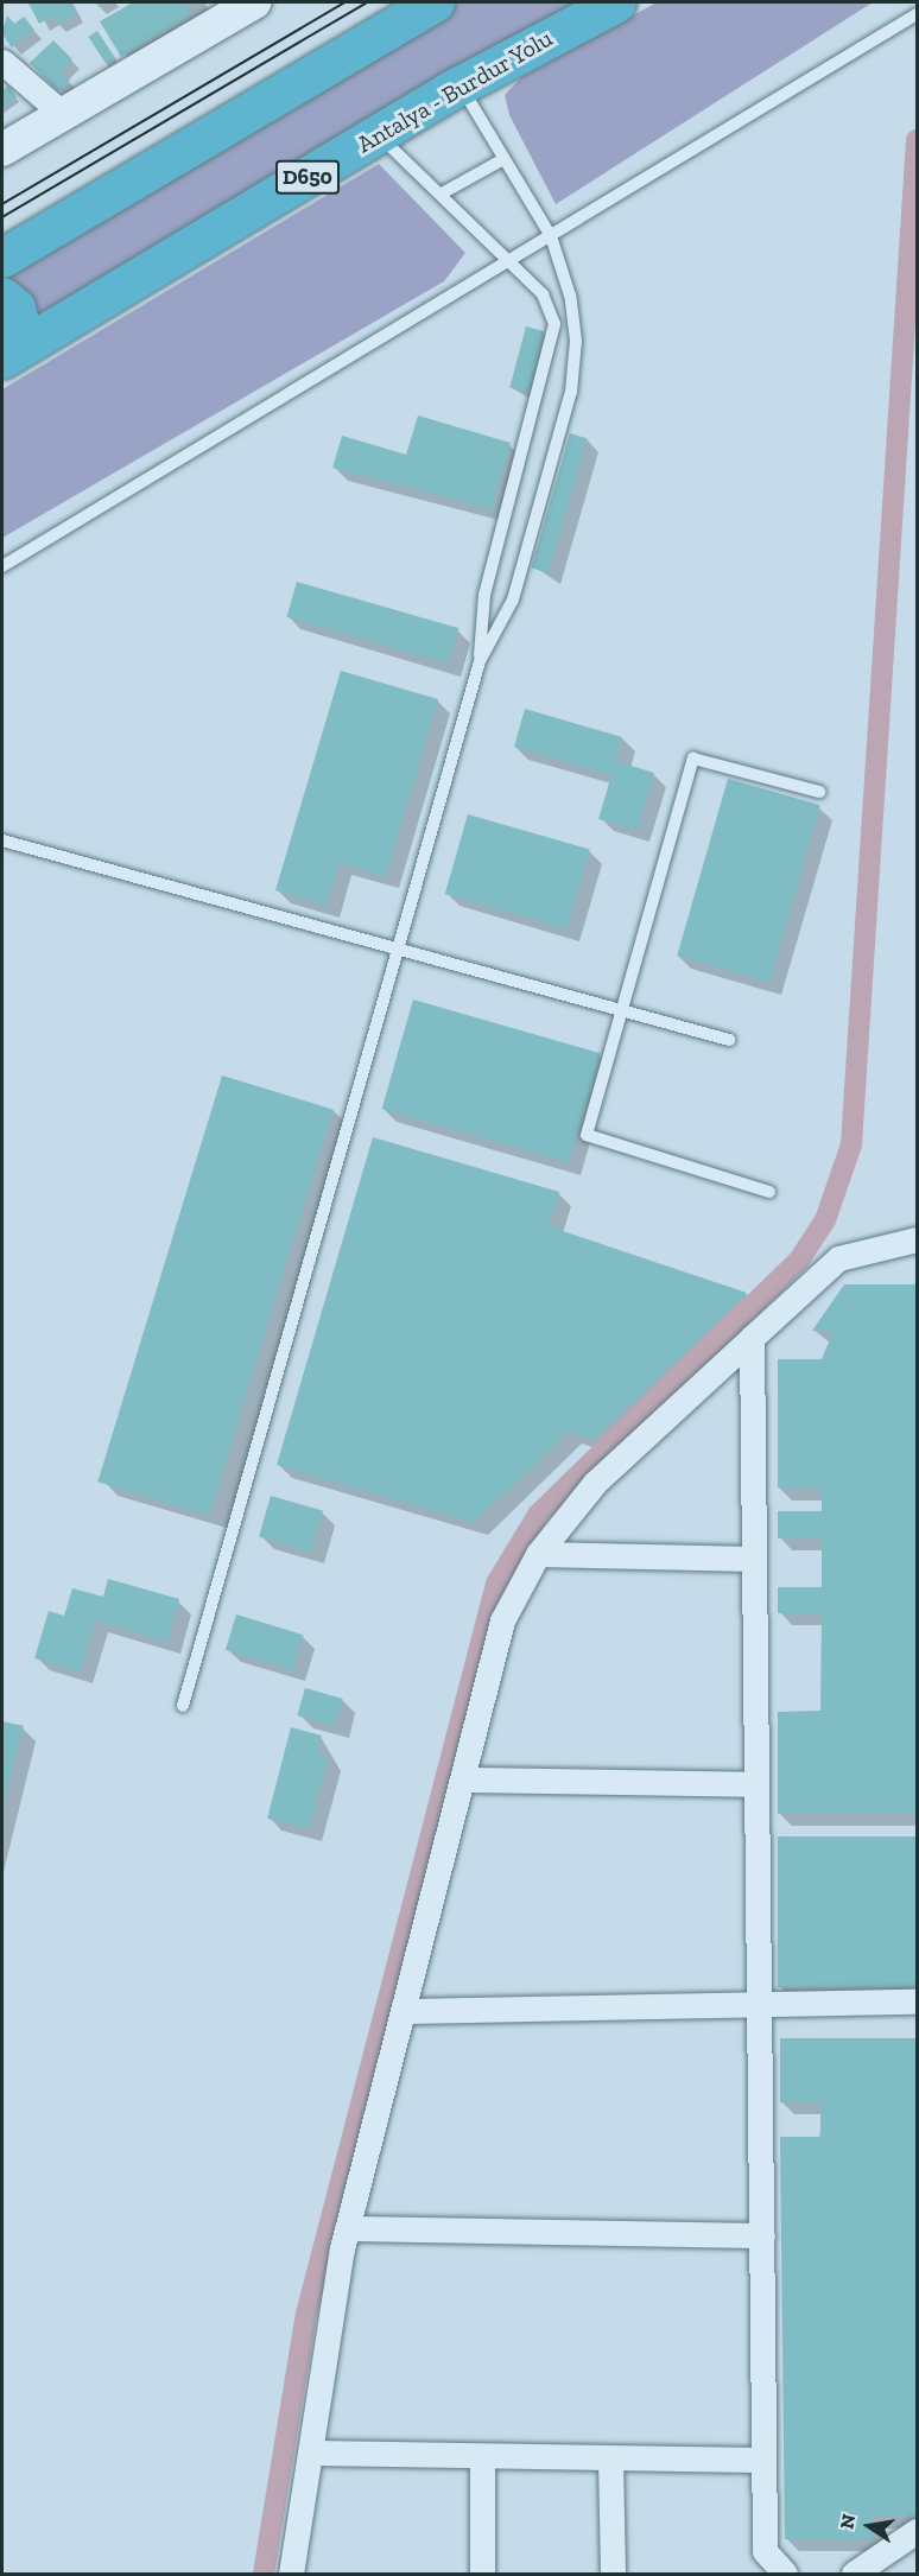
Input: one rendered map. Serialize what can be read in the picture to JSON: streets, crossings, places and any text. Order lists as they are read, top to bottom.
{
  "streets": {
    "highway": ["Antalya - Burdur Yolu", "D650"]
  },
  "north": "left"
}
